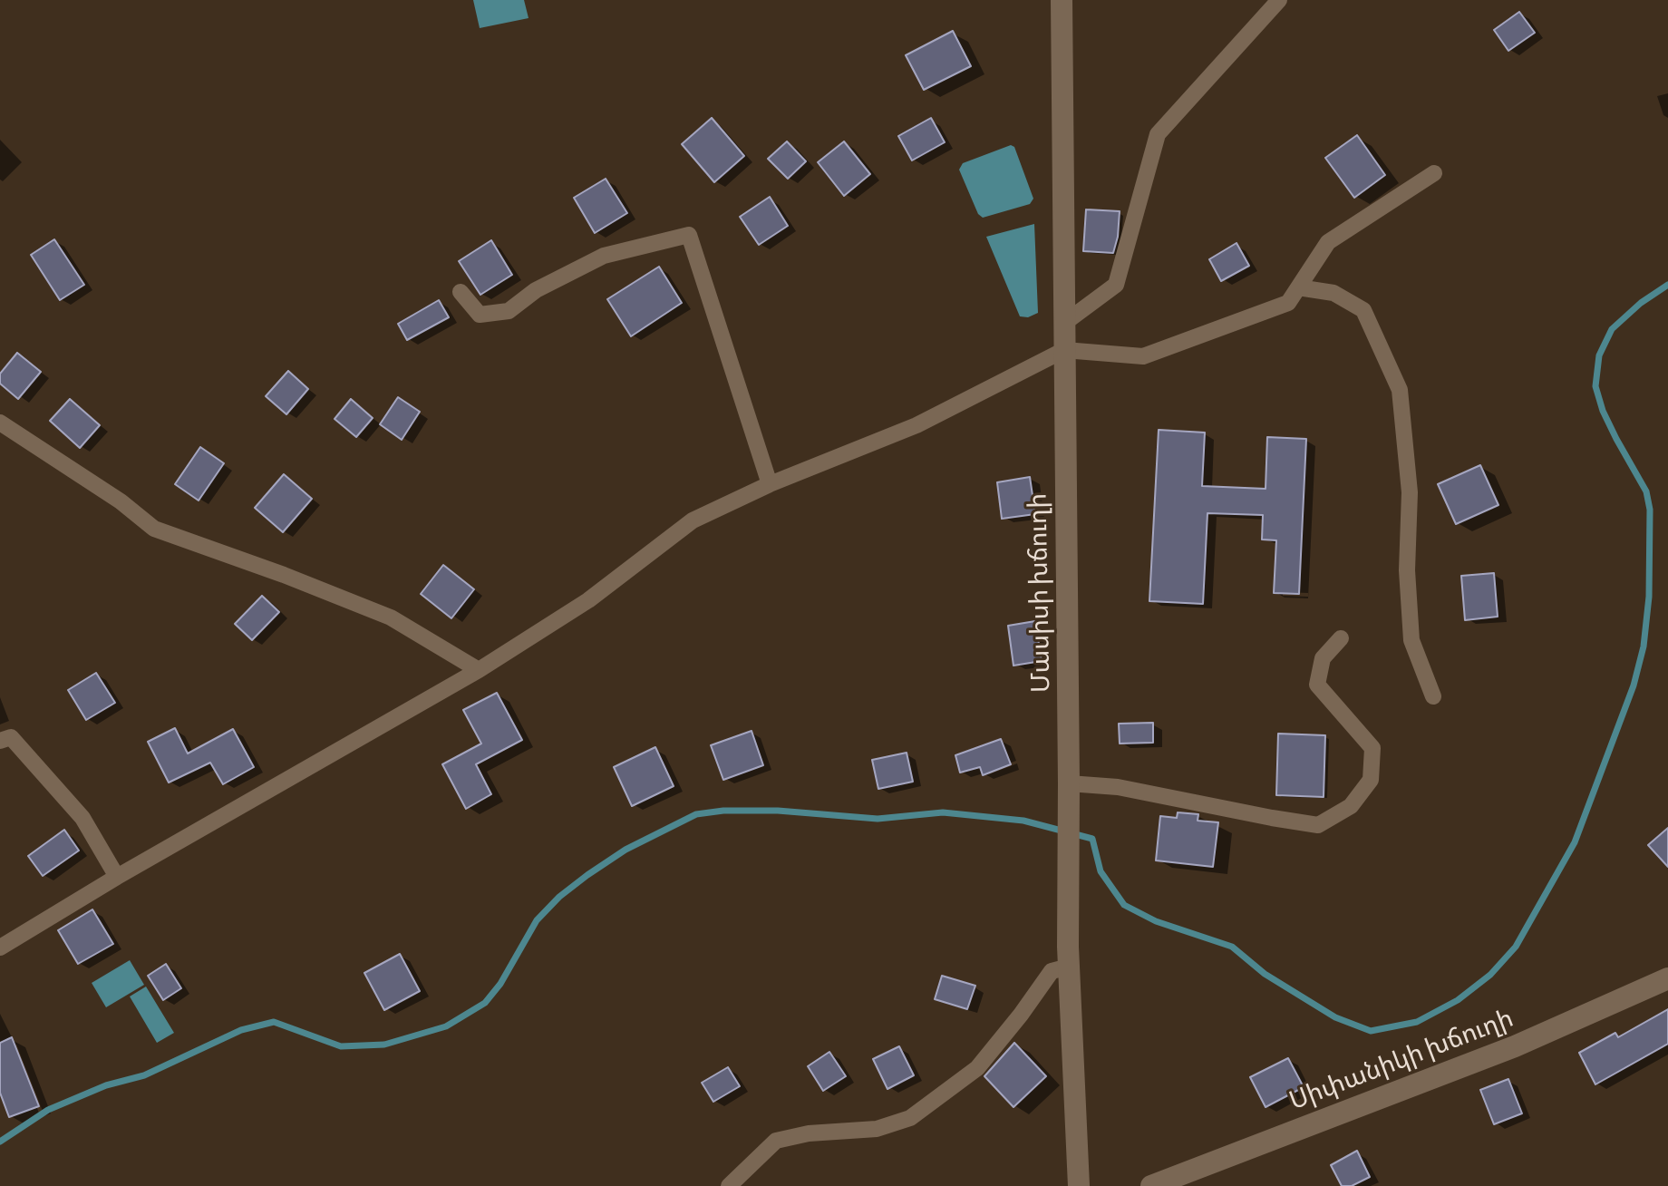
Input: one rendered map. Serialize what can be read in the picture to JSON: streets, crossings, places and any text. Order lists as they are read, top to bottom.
{
  "streets": {
    "main road": ["Մասիսի խճուղի", "Սիփանիկի խճուղի"]
  }
}
